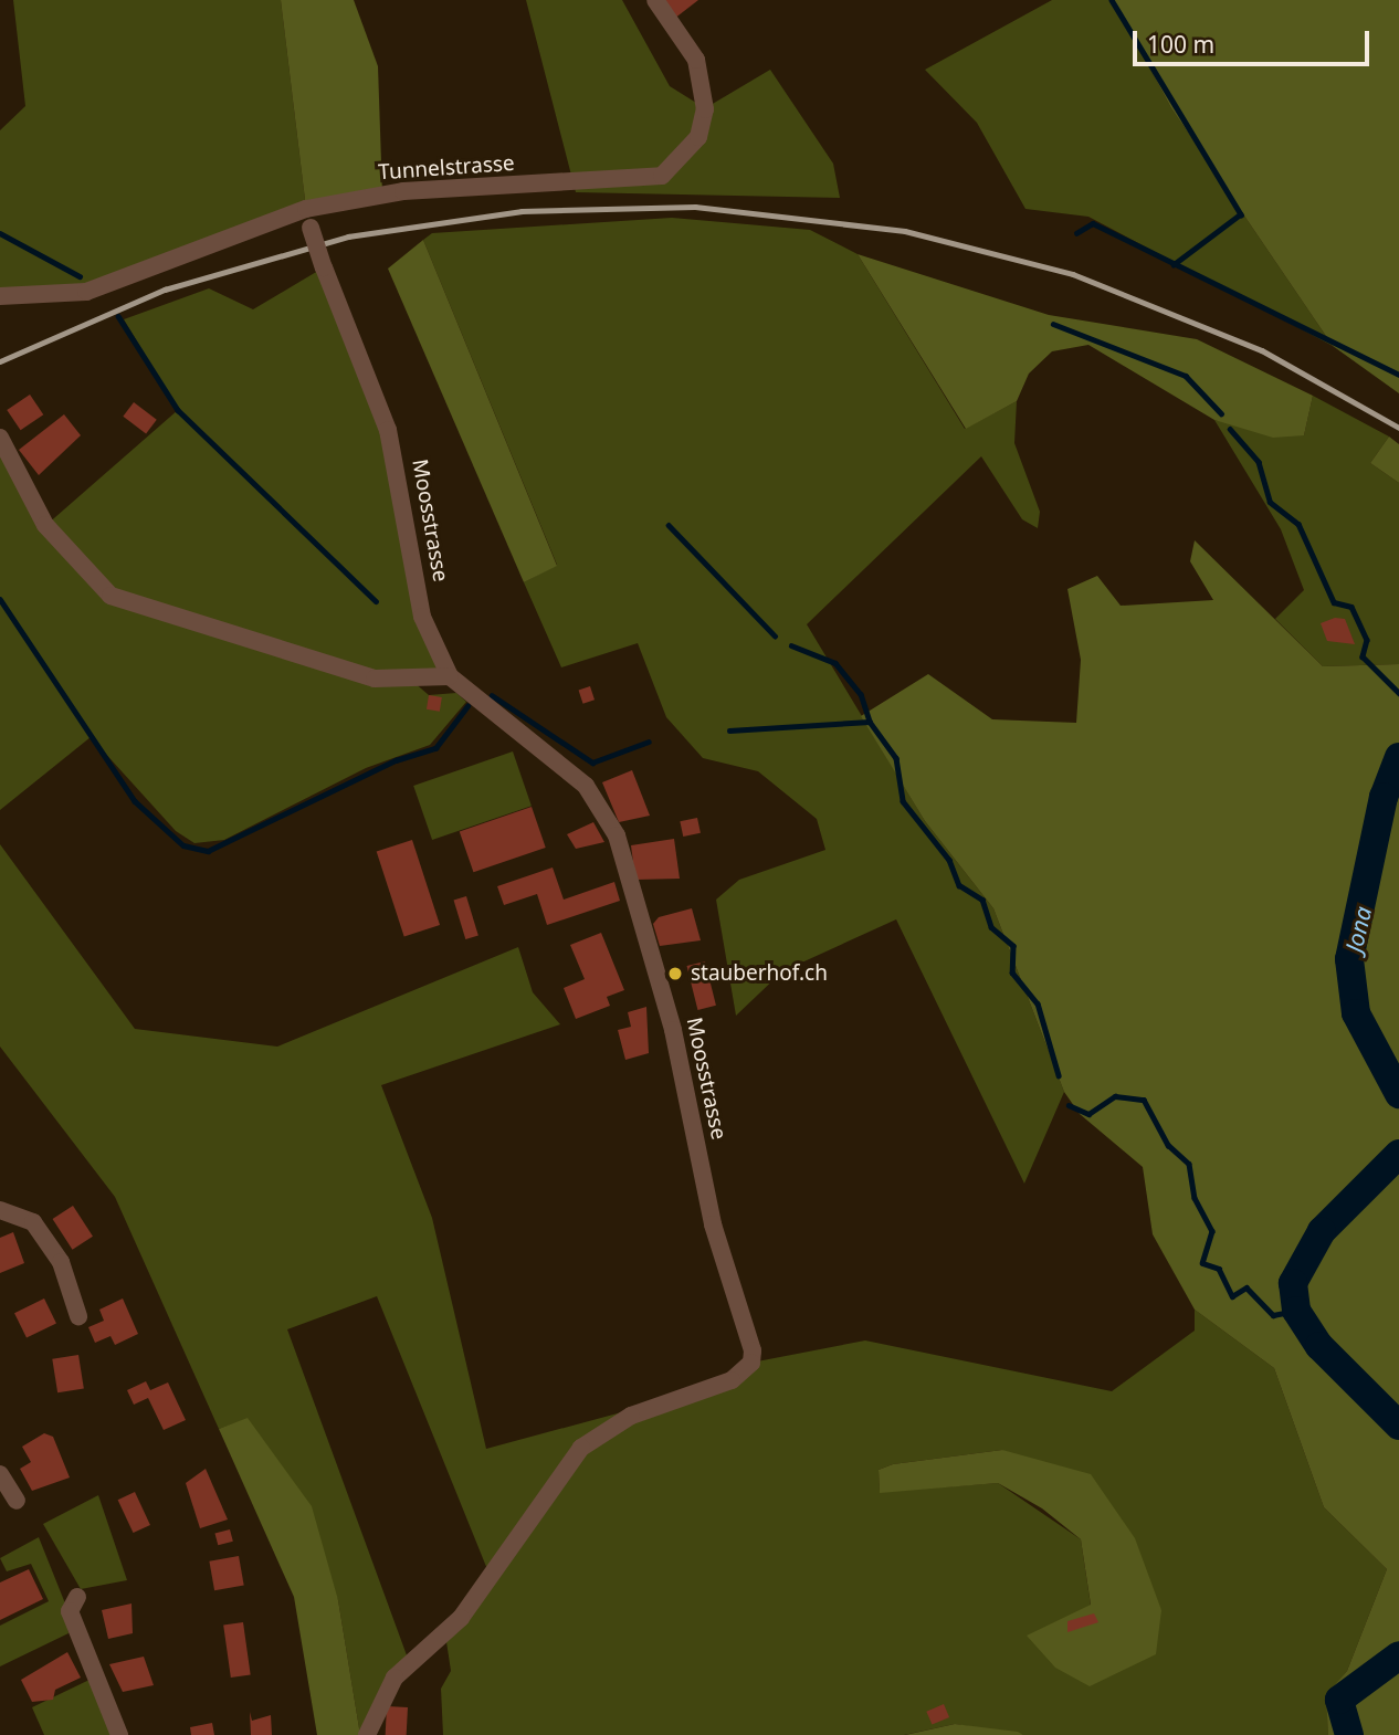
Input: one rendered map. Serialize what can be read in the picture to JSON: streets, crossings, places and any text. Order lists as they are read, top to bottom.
{
  "streets": {
    "street": ["Tunnelstrasse", "Moosstrasse"]
  },
  "crossings": [
    ["Tunnelstrasse", "Moosstrasse"]
  ],
  "water": ["Jona"],
  "places": ["stauberhof.ch"],
  "scale_bar": "100 m"
}
